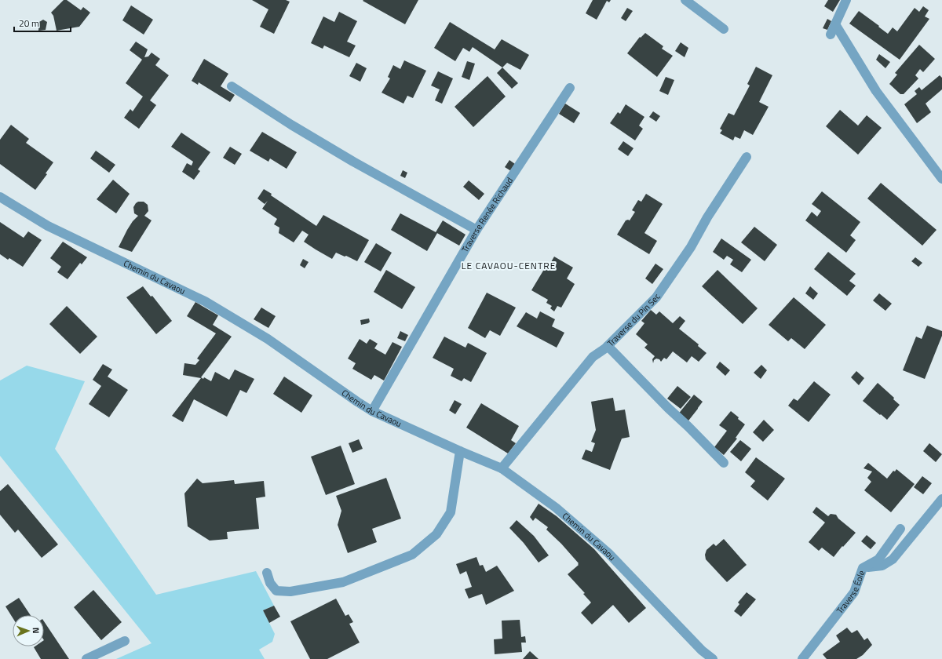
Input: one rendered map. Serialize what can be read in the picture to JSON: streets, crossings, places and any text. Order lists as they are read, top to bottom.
{
  "streets": {
    "street": [
      "Traverse Renée Richaud",
      "Chemin du Cavaou",
      "Traverse du Pin Sec",
      "Traverse Éole"
    ]
  },
  "crossings": [
    ["Traverse Renée Richaud", "Chemin du Cavaou"],
    ["Chemin du Cavaou", "Traverse du Pin Sec"]
  ],
  "districts": ["LE CAVAOU-CENTRE"],
  "scale_bar": "20 m",
  "north": "right"
}
